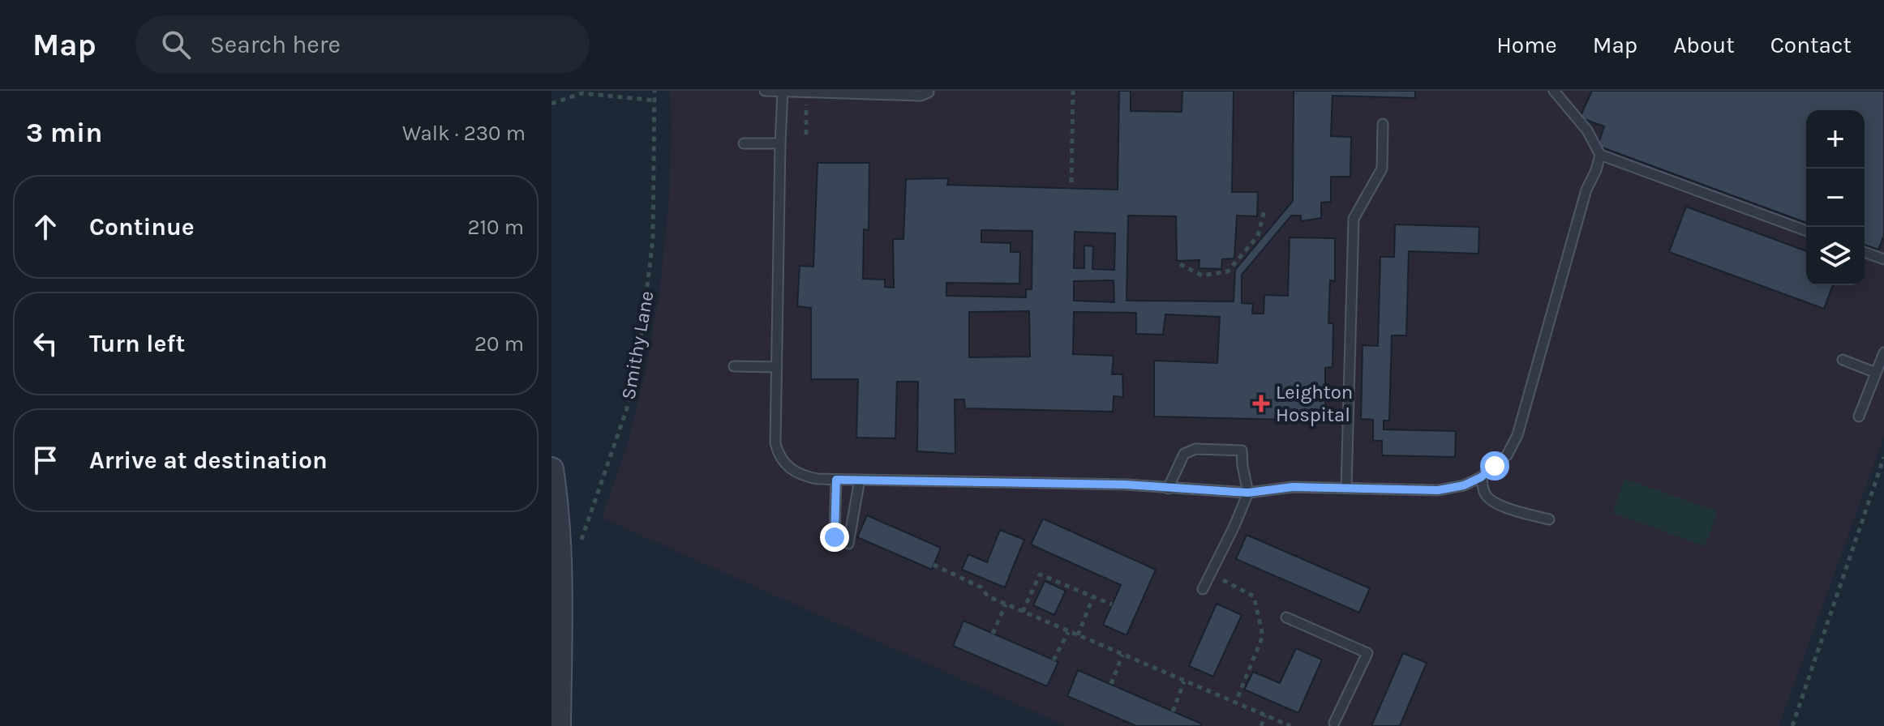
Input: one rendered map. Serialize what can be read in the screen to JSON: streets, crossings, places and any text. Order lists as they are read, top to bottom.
{
  "streets": {
    "path": ["Smithy Lane"]
  },
  "places": {
    "health": ["Leighton Hospital"]
  },
  "page": {
    "header": "Map",
    "search": "Search here",
    "nav": [
      "Home",
      "Map",
      "About",
      "Contact"
    ],
    "heading": ["3 min", "Walk · 230 m"],
    "map_buttons": ["+", "−"],
    "list": [
      ["Continue", "210 m"],
      ["Turn left", "20 m"],
      "Arrive at destination"
    ]
  }
}
